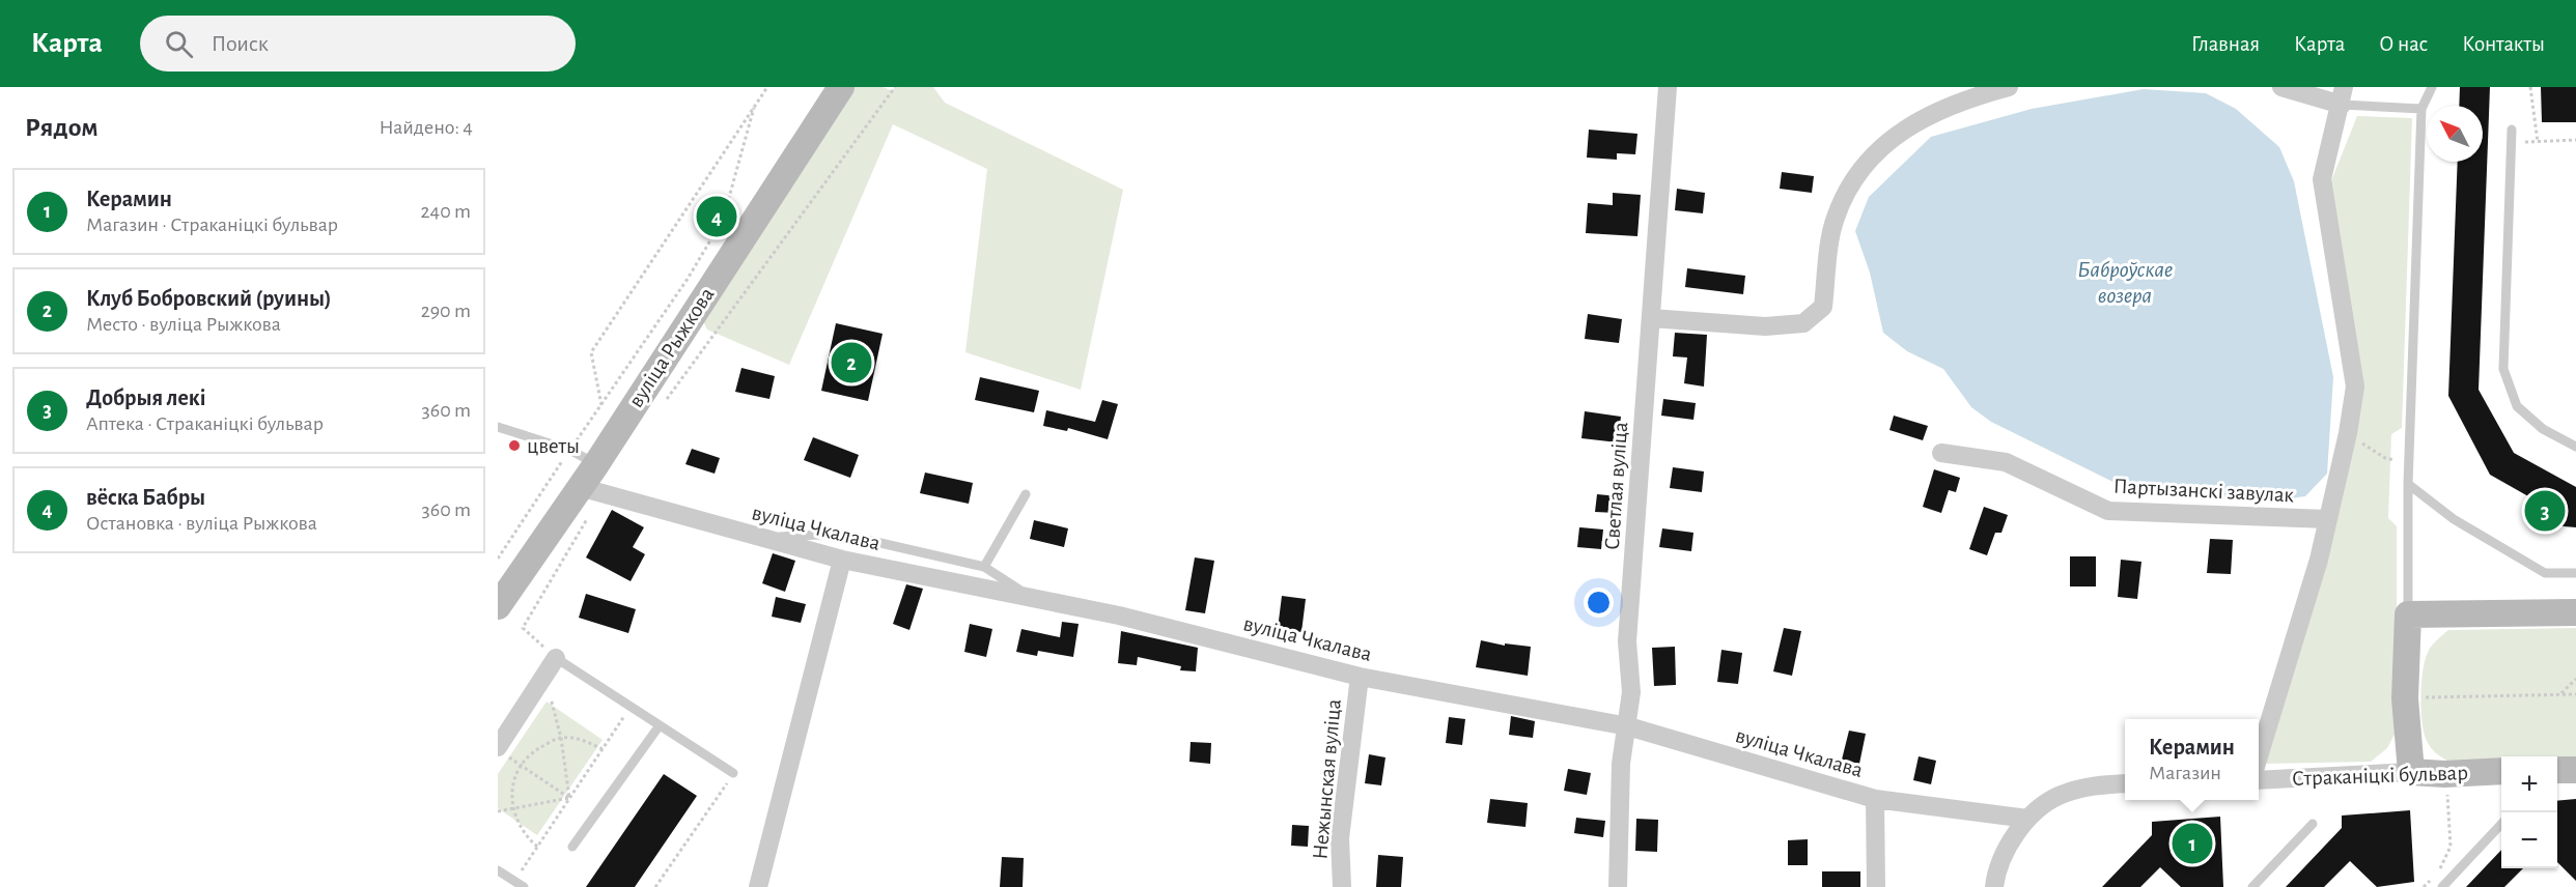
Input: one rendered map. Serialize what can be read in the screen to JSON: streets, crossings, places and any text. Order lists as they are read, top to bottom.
{
  "streets": {
    "main road": ["вуліца Рыжкова", "Страканіцкі бульвар"],
    "street": [
      "Светлая вуліца",
      "Партызанскі завулак",
      "вуліца Чкалава",
      "Нежынская вуліца"
    ]
  },
  "crossings": [
    ["вуліца Рыжкова", "вуліца Чкалава"],
    ["Светлая вуліца", "вуліца Чкалава"],
    ["вуліца Чкалава", "Нежынская вуліца"]
  ],
  "water": ["Баброўскае возера"],
  "places": ["цветы"],
  "north": "top left",
  "page": {
    "header": "Карта",
    "search": "Поиск",
    "nav": [
      "Главная",
      "Карта",
      "О нас",
      "Контакты"
    ],
    "heading": ["Рядом", "Найдено: 4"],
    "list": [
      {
        "mark": "1",
        "name": "Керамин",
        "note": "Магазин · Страканіцкі бульвар",
        "value": "240 m"
      },
      {
        "mark": "2",
        "name": "Клуб Бобровский (руины)",
        "note": "Место · вуліца Рыжкова",
        "value": "290 m"
      },
      {
        "mark": "3",
        "name": "Добрыя лекi",
        "note": "Аптека · Страканіцкі бульвар",
        "value": "360 m"
      },
      {
        "mark": "4",
        "name": "вёска Бабры",
        "note": "Остановка · вуліца Рыжкова",
        "value": "360 m"
      }
    ],
    "pins": [
      "4",
      "2",
      "3",
      "1"
    ],
    "popup": ["Керамин", "Магазин"],
    "map_buttons": ["+", "−"]
  }
}
